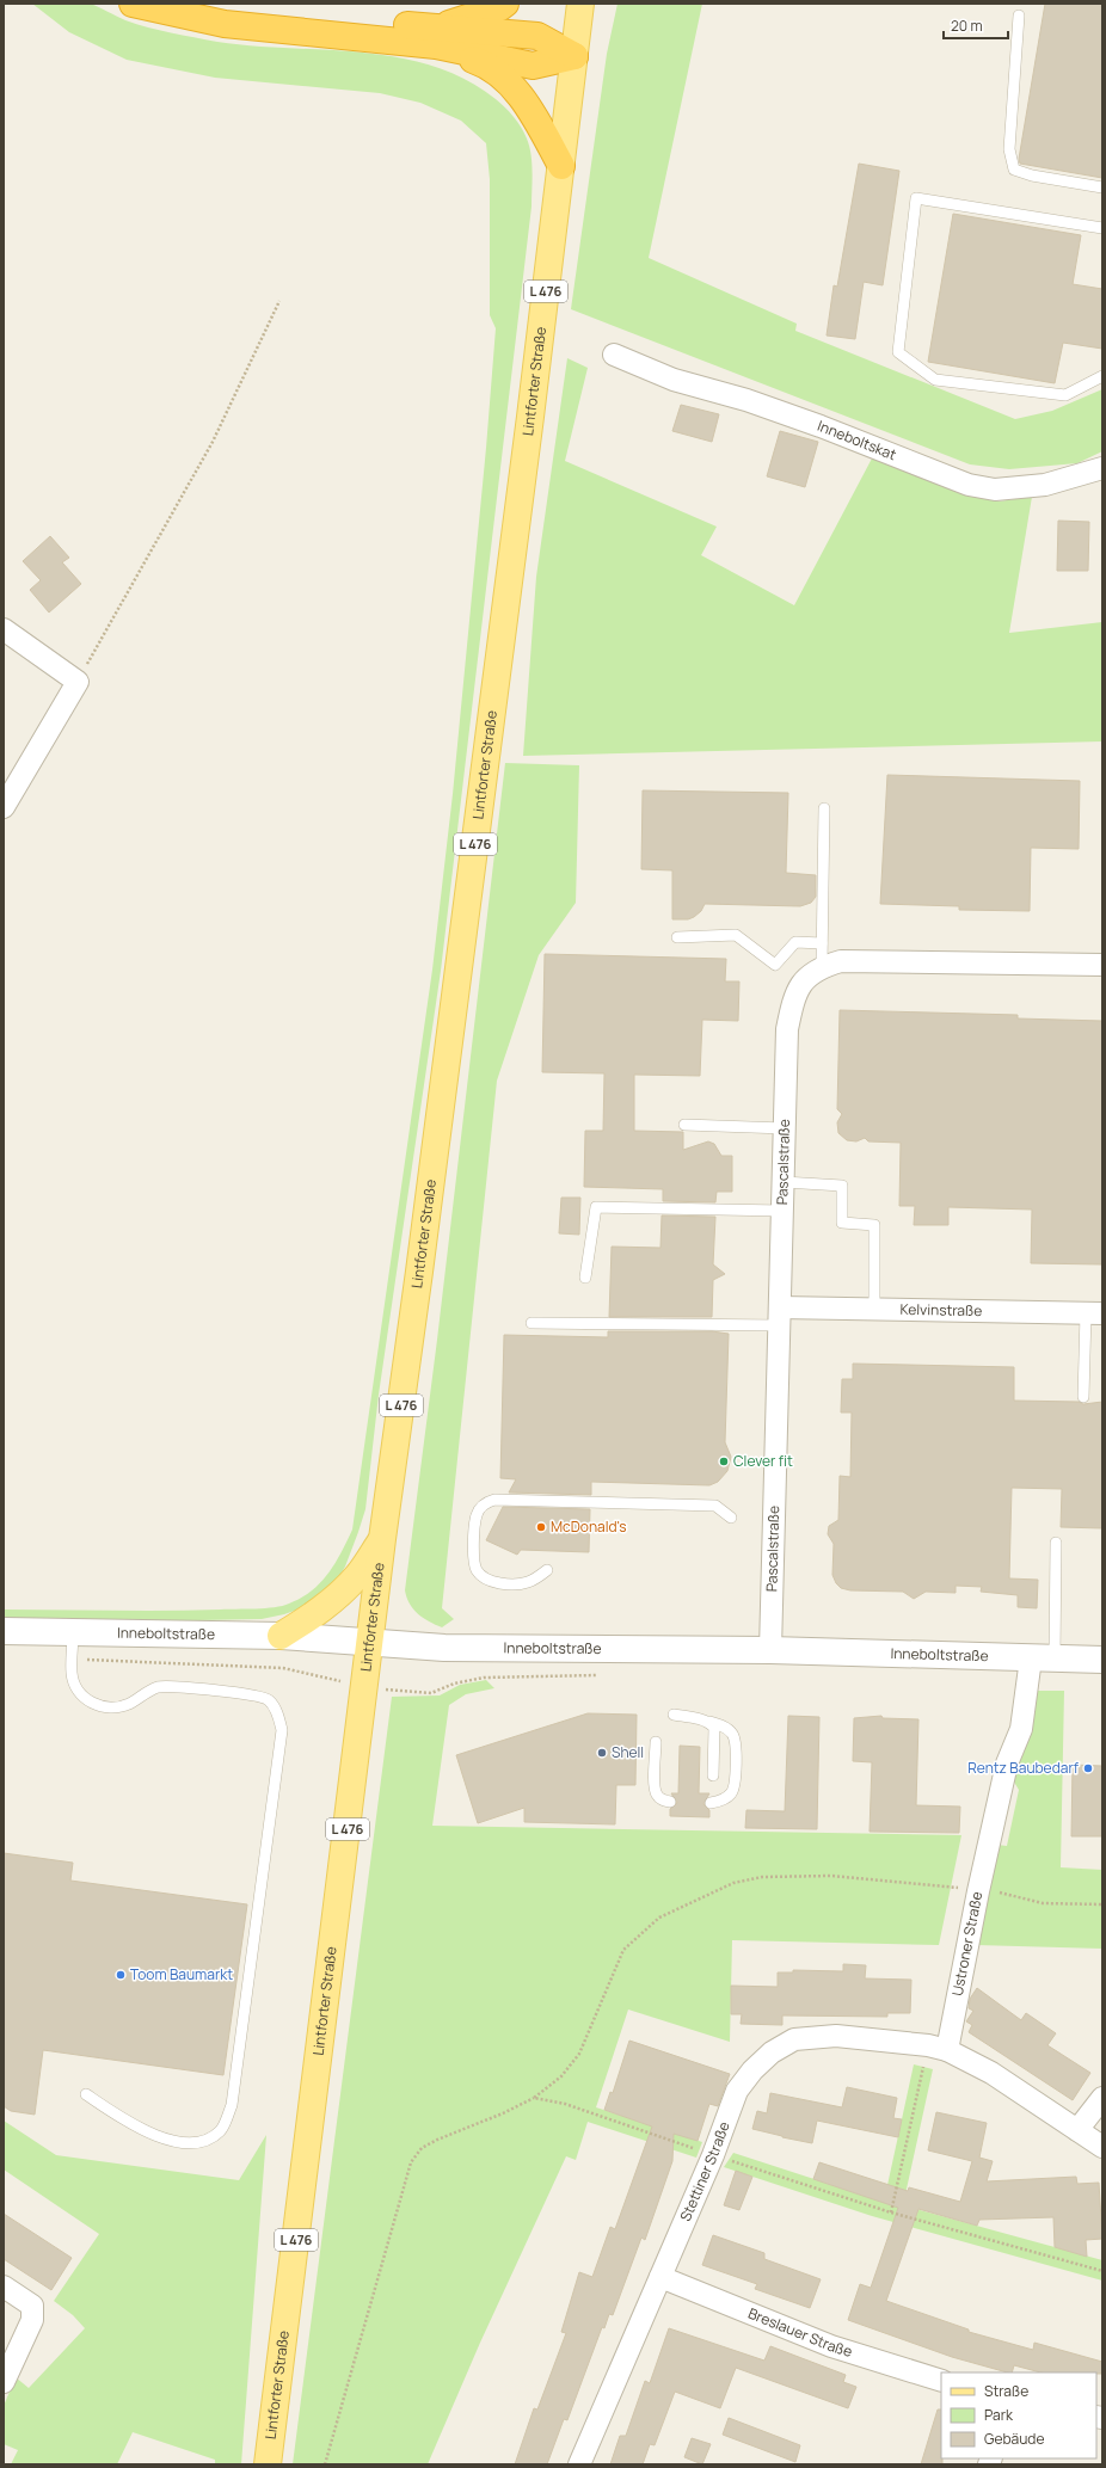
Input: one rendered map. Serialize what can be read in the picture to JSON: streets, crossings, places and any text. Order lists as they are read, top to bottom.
{
  "streets": {
    "main road": ["L 476", "Lintforter Straße"],
    "street": [
      "Inneboltskat",
      "Pascalstraße",
      "Kelvinstraße",
      "Inneboltstraße",
      "Ustroner Straße",
      "Stettiner Straße",
      "Breslauer Straße"
    ]
  },
  "crossings": [
    ["Lintforter Straße", "Inneboltstraße"],
    ["Pascalstraße", "Kelvinstraße"],
    ["Pascalstraße", "Inneboltstraße"],
    ["Inneboltstraße", "Ustroner Straße"],
    ["Ustroner Straße", "Stettiner Straße"],
    ["Stettiner Straße", "Breslauer Straße"]
  ],
  "places": [
    "Clever fit",
    "McDonald's",
    "Shell",
    "Rentz Baubedarf",
    "Toom Baumarkt"
  ],
  "legend": ["Straße", "Park", "Gebäude"],
  "scale_bar": "20 m"
}
